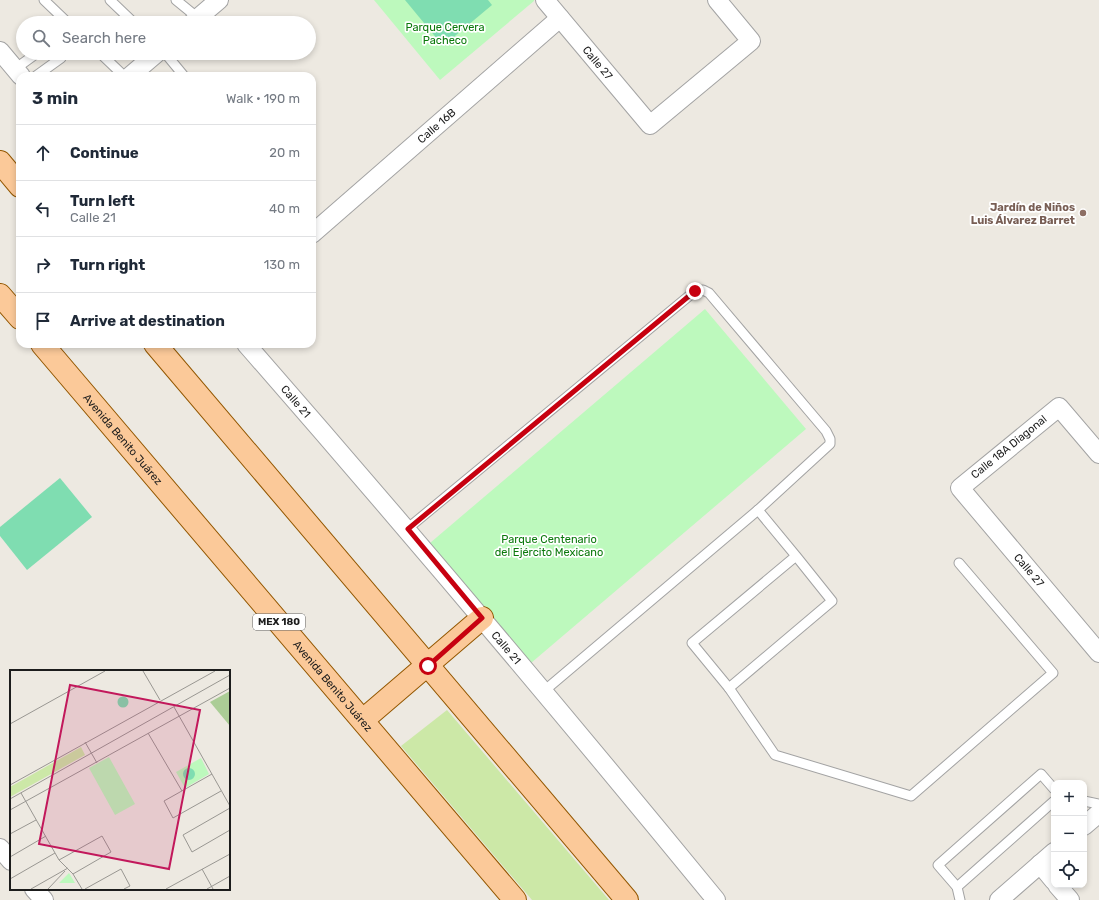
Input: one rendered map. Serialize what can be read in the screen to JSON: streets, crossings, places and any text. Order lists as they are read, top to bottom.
{
  "streets": {
    "main road": ["Avenida Benito Juárez", "MEX 180"],
    "street": [
      "Calle 27",
      "Calle 16B",
      "Calle 21",
      "Calle 18A Diagonal"
    ]
  },
  "crossings": [
    ["Calle 27", "Calle 16B"],
    ["Calle 27", "Calle 18A Diagonal"]
  ],
  "parks": ["Parque Cervera Pacheco", "Parque Centenario del Ejército Mexicano"],
  "places": ["Jardín de Niños Luis Álvarez Barret"],
  "page": {
    "search": "Search here",
    "heading": ["3 min", "Walk · 190 m"],
    "list": [
      ["Continue", "20 m"],
      ["Turn left", "Calle 21", "40 m"],
      ["Turn right", "130 m"],
      "Arrive at destination"
    ],
    "map_buttons": ["+", "−"]
  }
}
